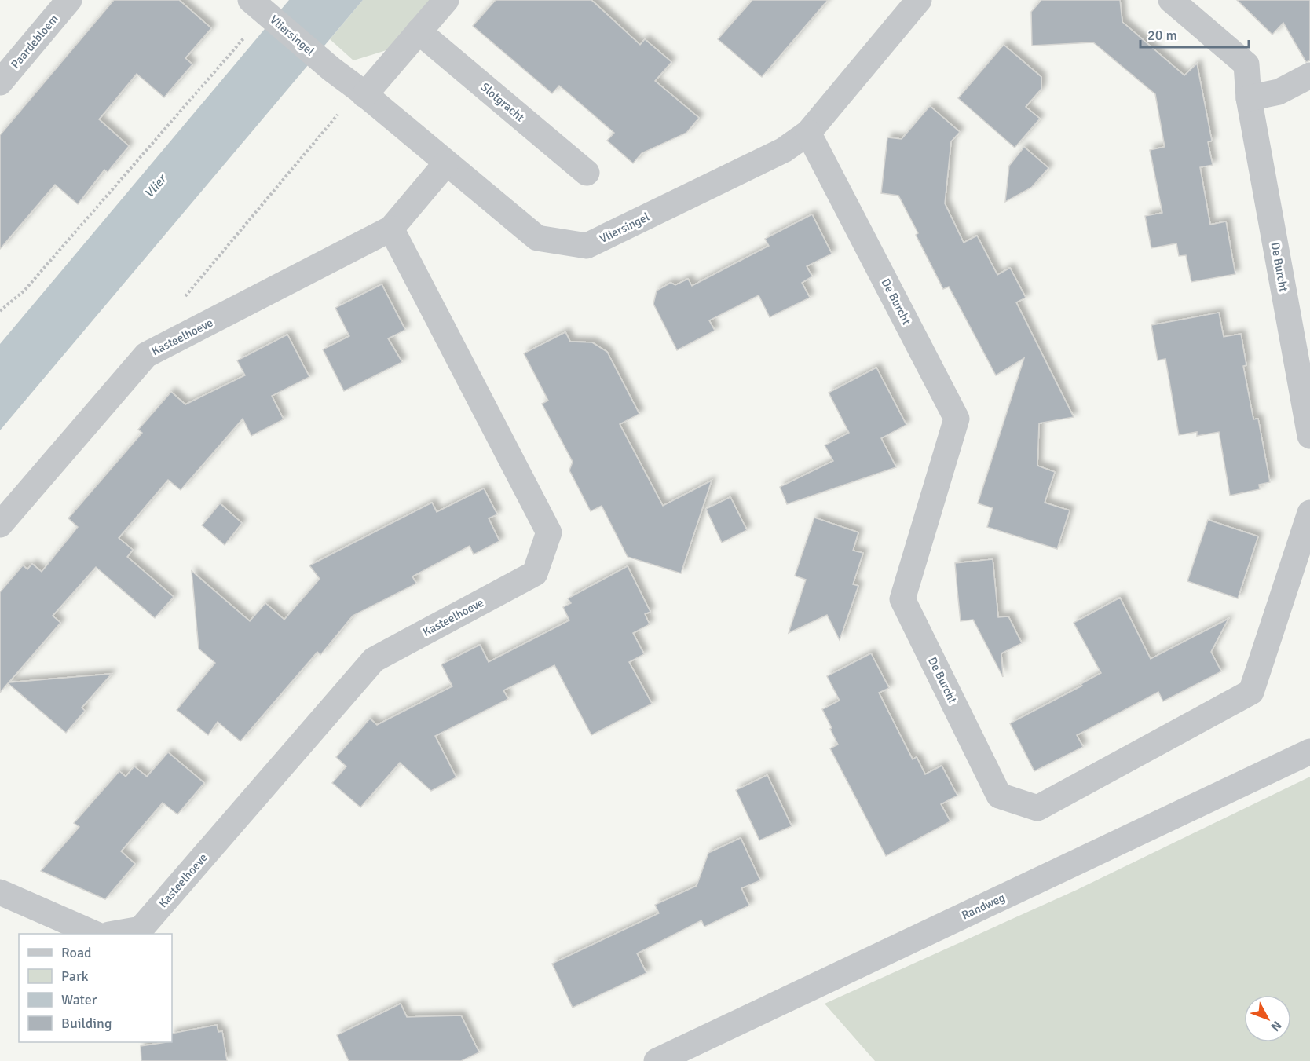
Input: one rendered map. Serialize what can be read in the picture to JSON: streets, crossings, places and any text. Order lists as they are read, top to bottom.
{
  "streets": {
    "street": [
      "Vliersingel",
      "Paardebloem",
      "Slotgracht",
      "De Burcht",
      "Kasteelhoeve",
      "Randweg"
    ]
  },
  "crossings": [
    ["Vliersingel", "De Burcht"],
    ["Vliersingel", "Kasteelhoeve"]
  ],
  "water": ["Vlier"],
  "legend": [
    "Road",
    "Park",
    "Water",
    "Building"
  ],
  "scale_bar": "20 m",
  "north": "bottom right"
}
